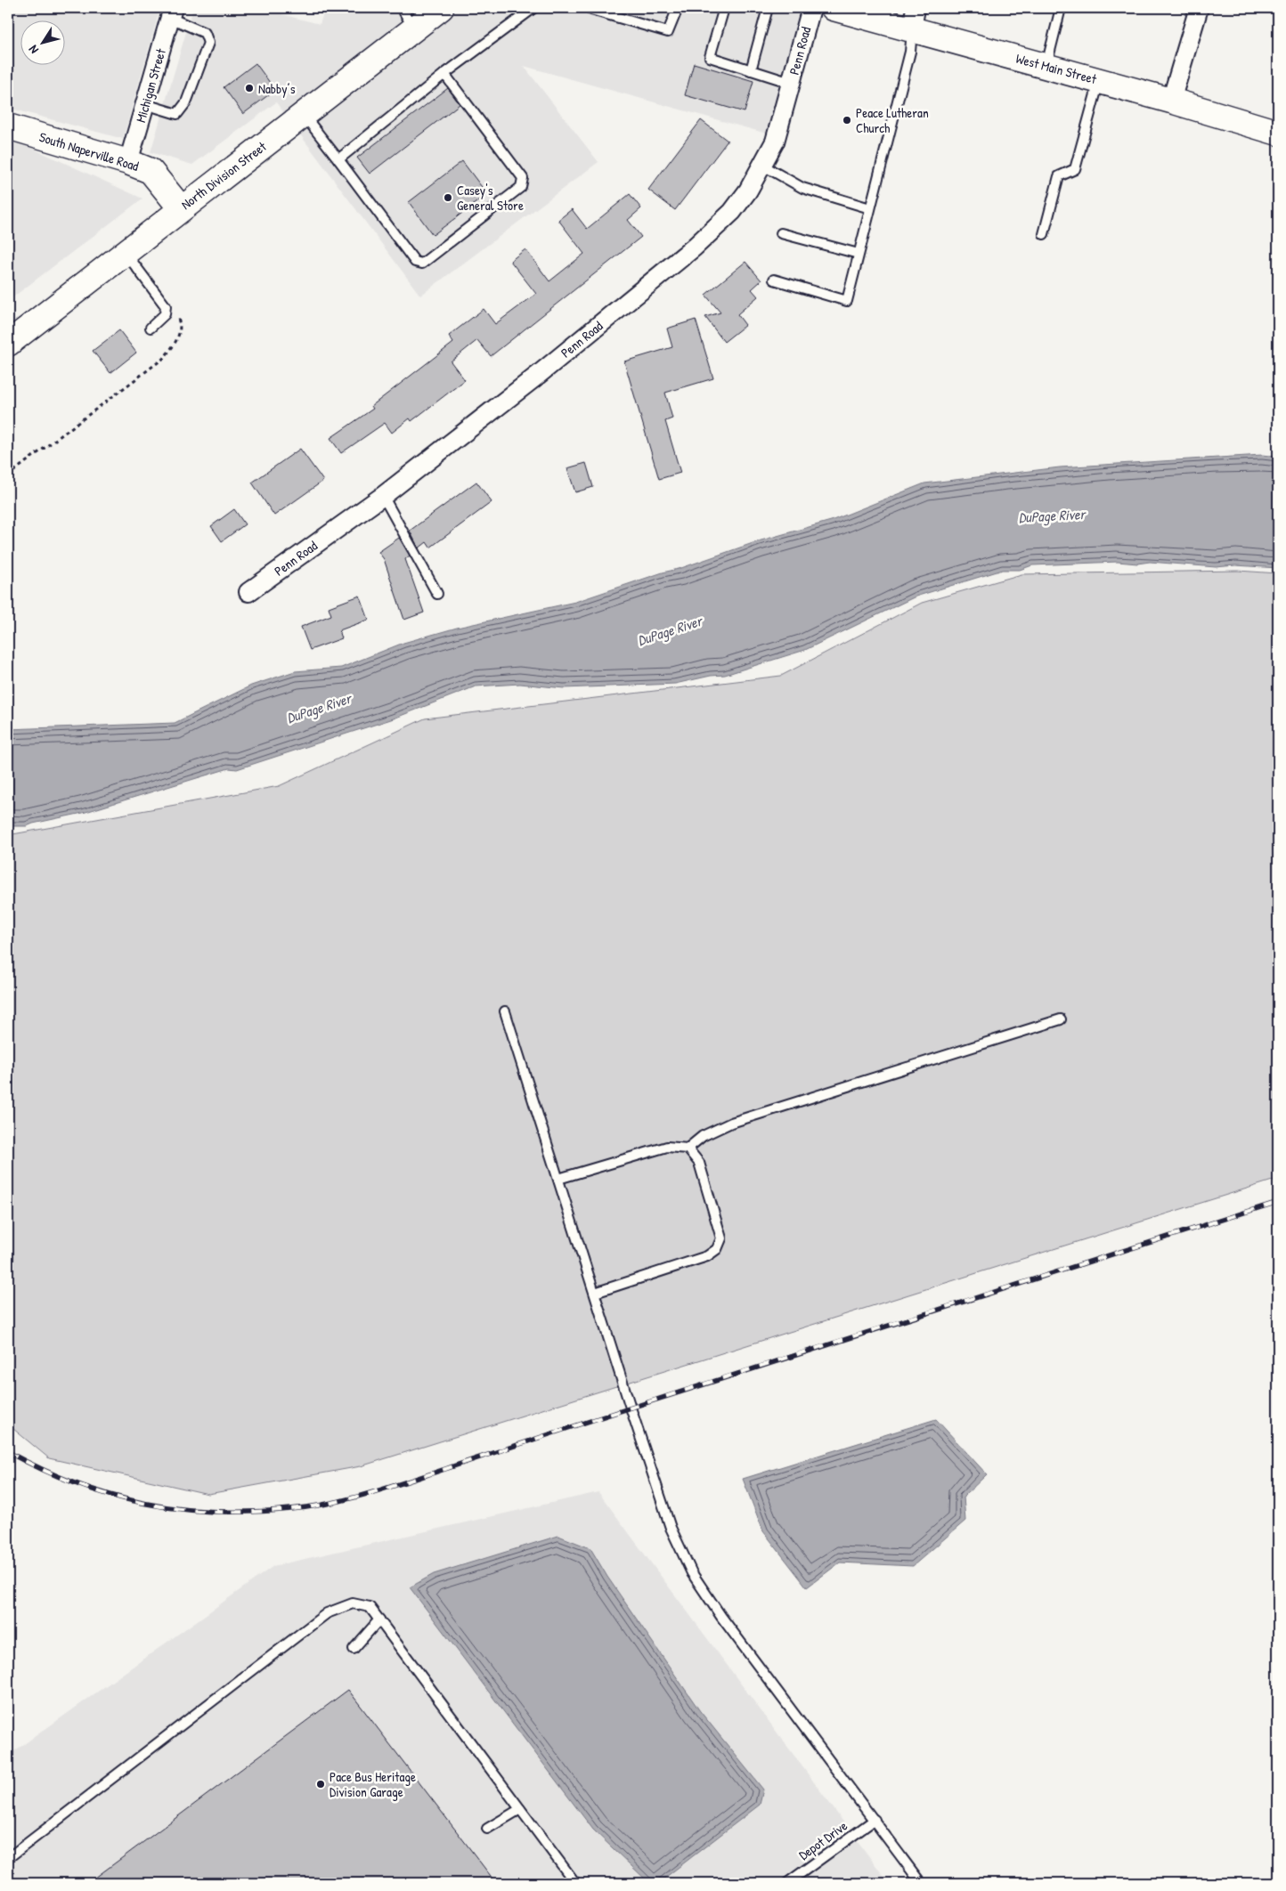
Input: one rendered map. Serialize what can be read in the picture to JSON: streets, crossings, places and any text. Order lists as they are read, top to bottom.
{
  "streets": {
    "main road": ["West Main Street", "South Naperville Road", "North Division Street"],
    "street": ["Penn Road", "Michigan Street"],
    "lane": ["Depot Drive"]
  },
  "crossings": [
    ["Michigan Street", "South Naperville Road"],
    ["South Naperville Road", "North Division Street"]
  ],
  "water": ["DuPage River"],
  "places": [
    "Nabby’s",
    "Peace Lutheran Church",
    "Casey's General Store",
    "Pace Bus Heritage Division Garage"
  ],
  "north": "bottom left"
}
